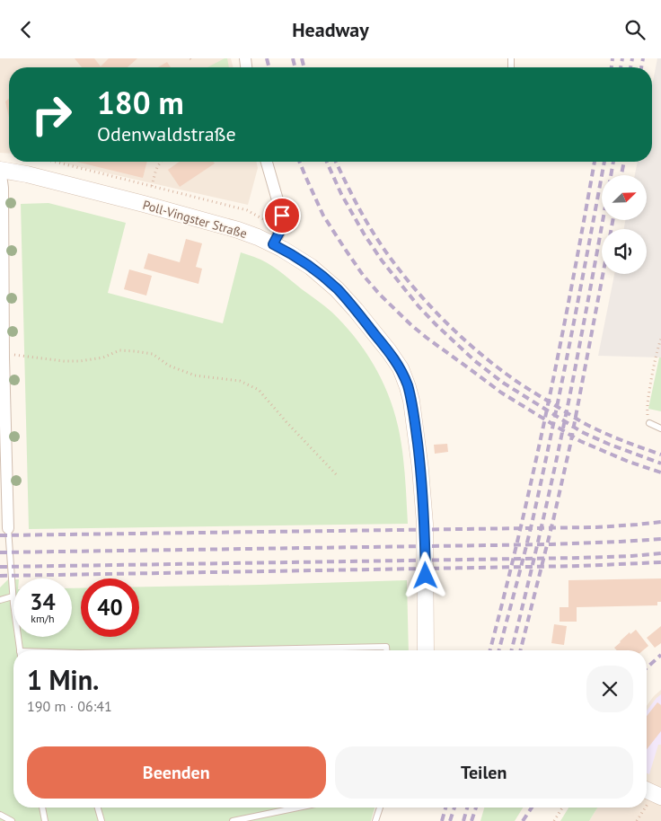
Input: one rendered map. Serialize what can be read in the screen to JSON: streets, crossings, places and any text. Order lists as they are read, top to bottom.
{
  "streets": {
    "street": ["Poll-Vingster Straße"]
  },
  "north": "top right",
  "page": {
    "header": "Headway",
    "turn": ["180 m", "Odenwaldstraße"],
    "speed": "34 km/h",
    "limit": "40",
    "heading": ["1 Min.", "190 m · 06:41"],
    "buttons": ["Beenden", "Teilen"]
  }
}
